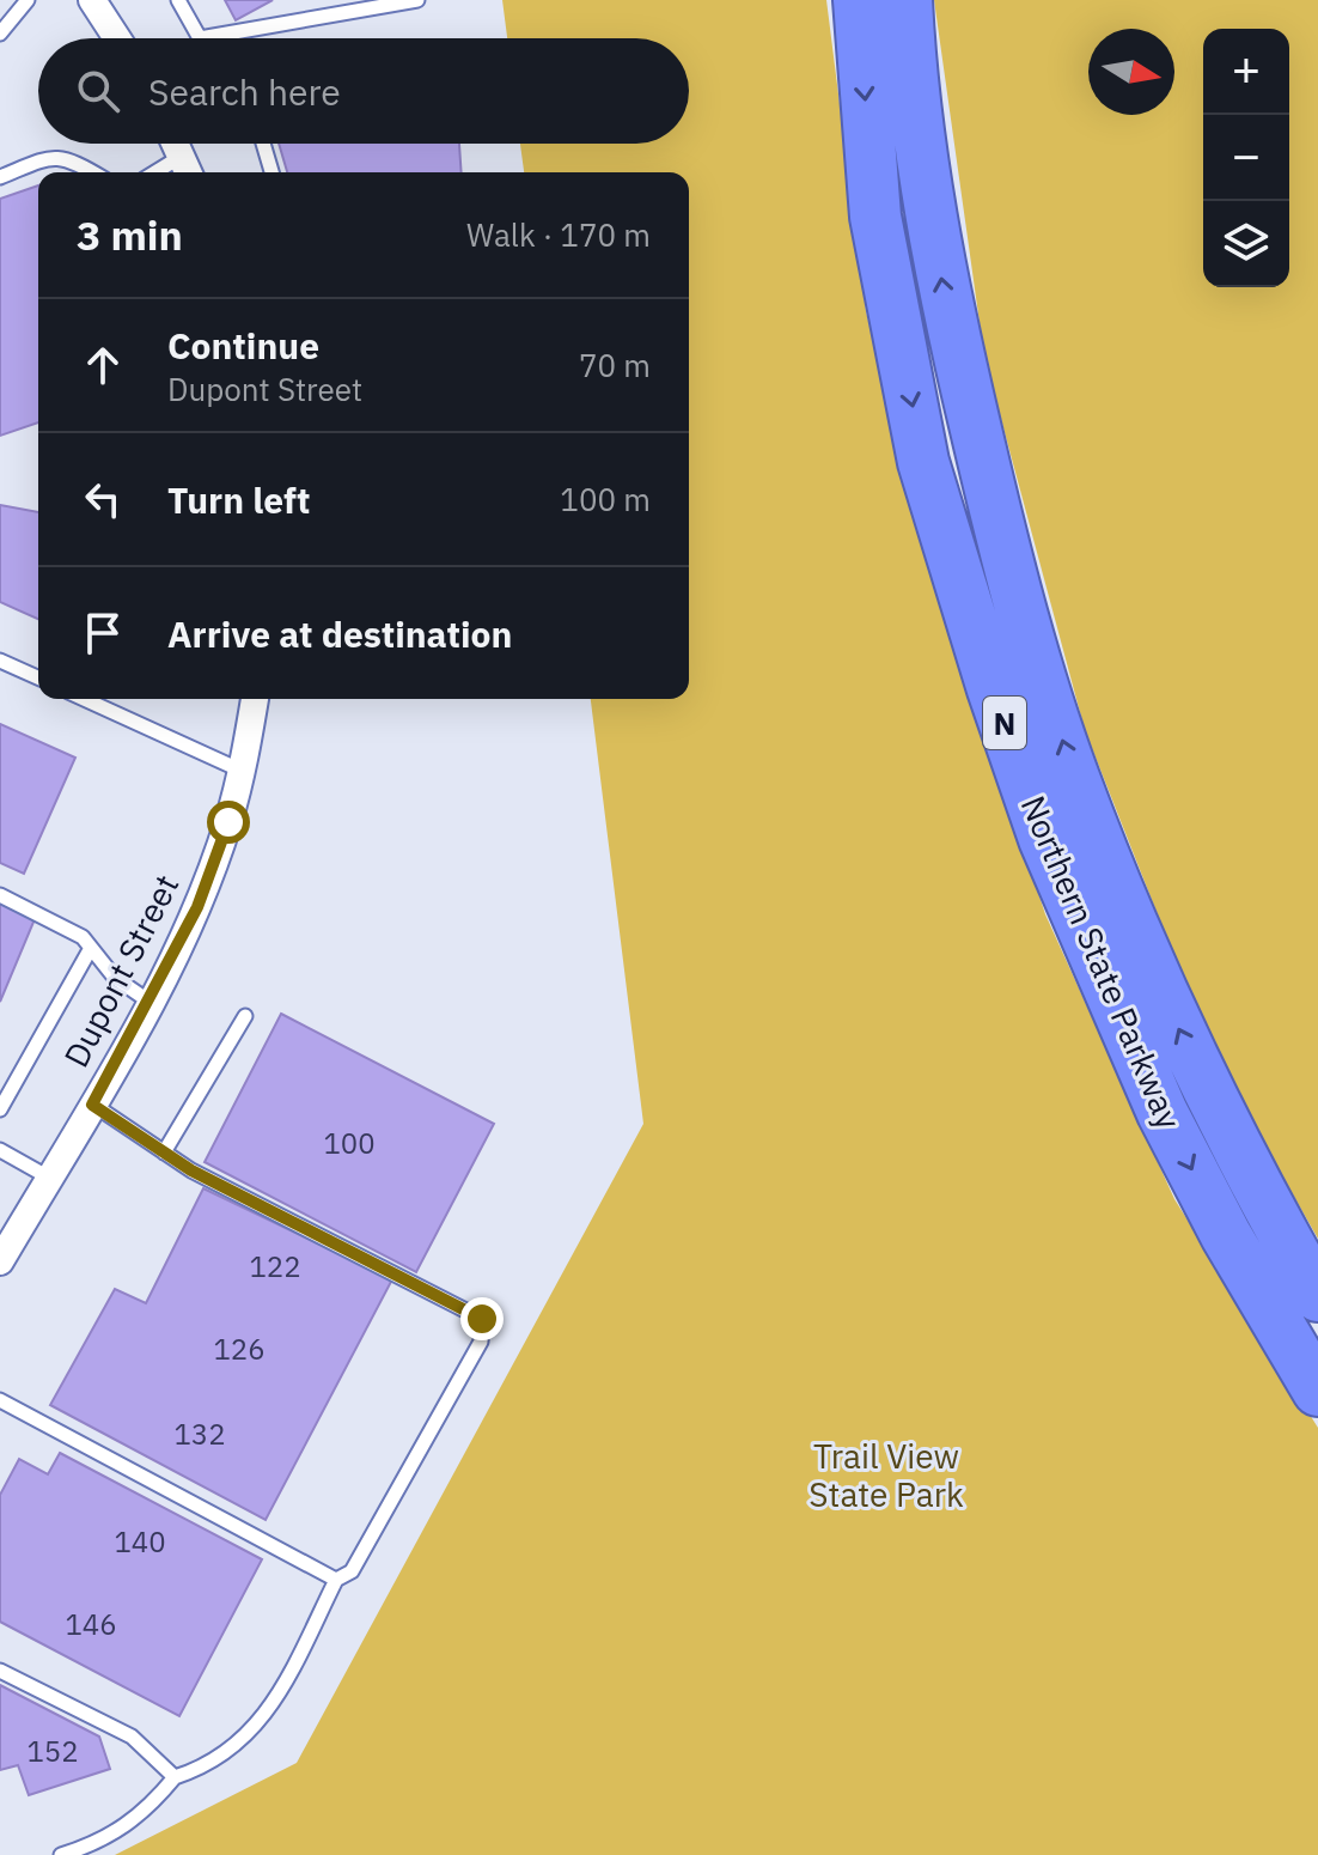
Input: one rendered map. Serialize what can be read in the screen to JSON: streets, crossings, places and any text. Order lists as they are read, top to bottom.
{
  "streets": {
    "highway": ["N", "Northern State Parkway"],
    "street": ["Dupont Street"]
  },
  "parks": ["Trail View State Park"],
  "house_numbers": [
    "100",
    "122",
    "126",
    "132",
    "140",
    "146",
    "152"
  ],
  "north": "right",
  "page": {
    "map_buttons": ["+", "−"],
    "search": "Search here",
    "heading": ["3 min", "Walk · 170 m"],
    "list": [
      ["Continue", "Dupont Street", "70 m"],
      ["Turn left", "100 m"],
      "Arrive at destination"
    ]
  }
}
